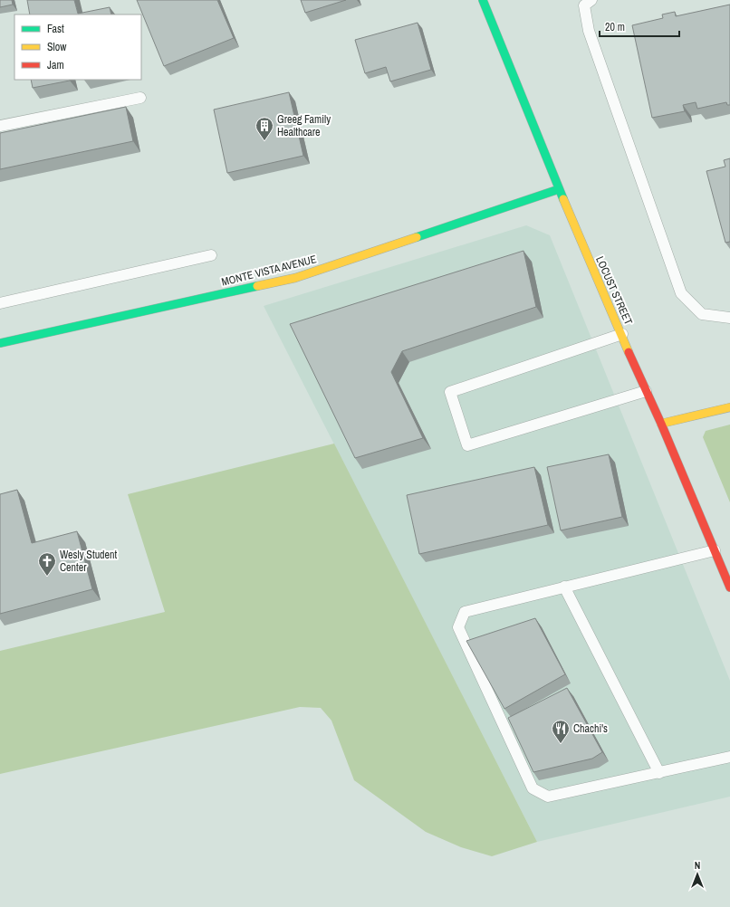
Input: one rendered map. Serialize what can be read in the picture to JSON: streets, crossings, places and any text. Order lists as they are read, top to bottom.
{
  "streets": {
    "street": ["MONTE VISTA AVENUE", "LOCUST STREET"]
  },
  "crossings": [
    ["MONTE VISTA AVENUE", "LOCUST STREET"]
  ],
  "places": {
    "building": ["Greeg Family Healthcare"],
    "church": ["Wesly Student Center"],
    "restaurant": ["Chachi's"]
  },
  "legend": ["Fast", "Slow", "Jam"],
  "scale_bar": "20 m",
  "north": "top"
}
